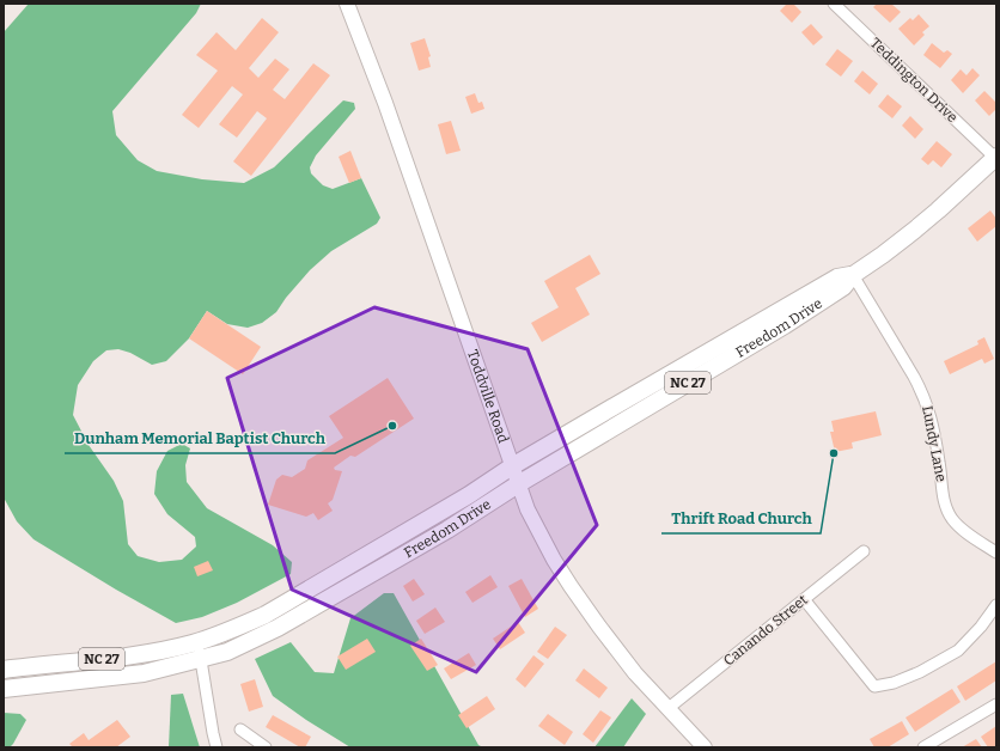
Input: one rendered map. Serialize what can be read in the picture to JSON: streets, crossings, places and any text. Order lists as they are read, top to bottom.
{
  "streets": {
    "main road": ["Freedom Drive", "NC 27"],
    "street": [
      "Teddington Drive",
      "Toddville Road",
      "Lundy Lane",
      "Canando Street"
    ]
  },
  "crossings": [
    ["Teddington Drive", "Freedom Drive"],
    ["Freedom Drive", "Toddville Road"],
    ["Freedom Drive", "Lundy Lane"],
    ["Toddville Road", "Canando Street"]
  ],
  "places": ["Dunham Memorial Baptist Church", "Thrift Road Church"]
}
